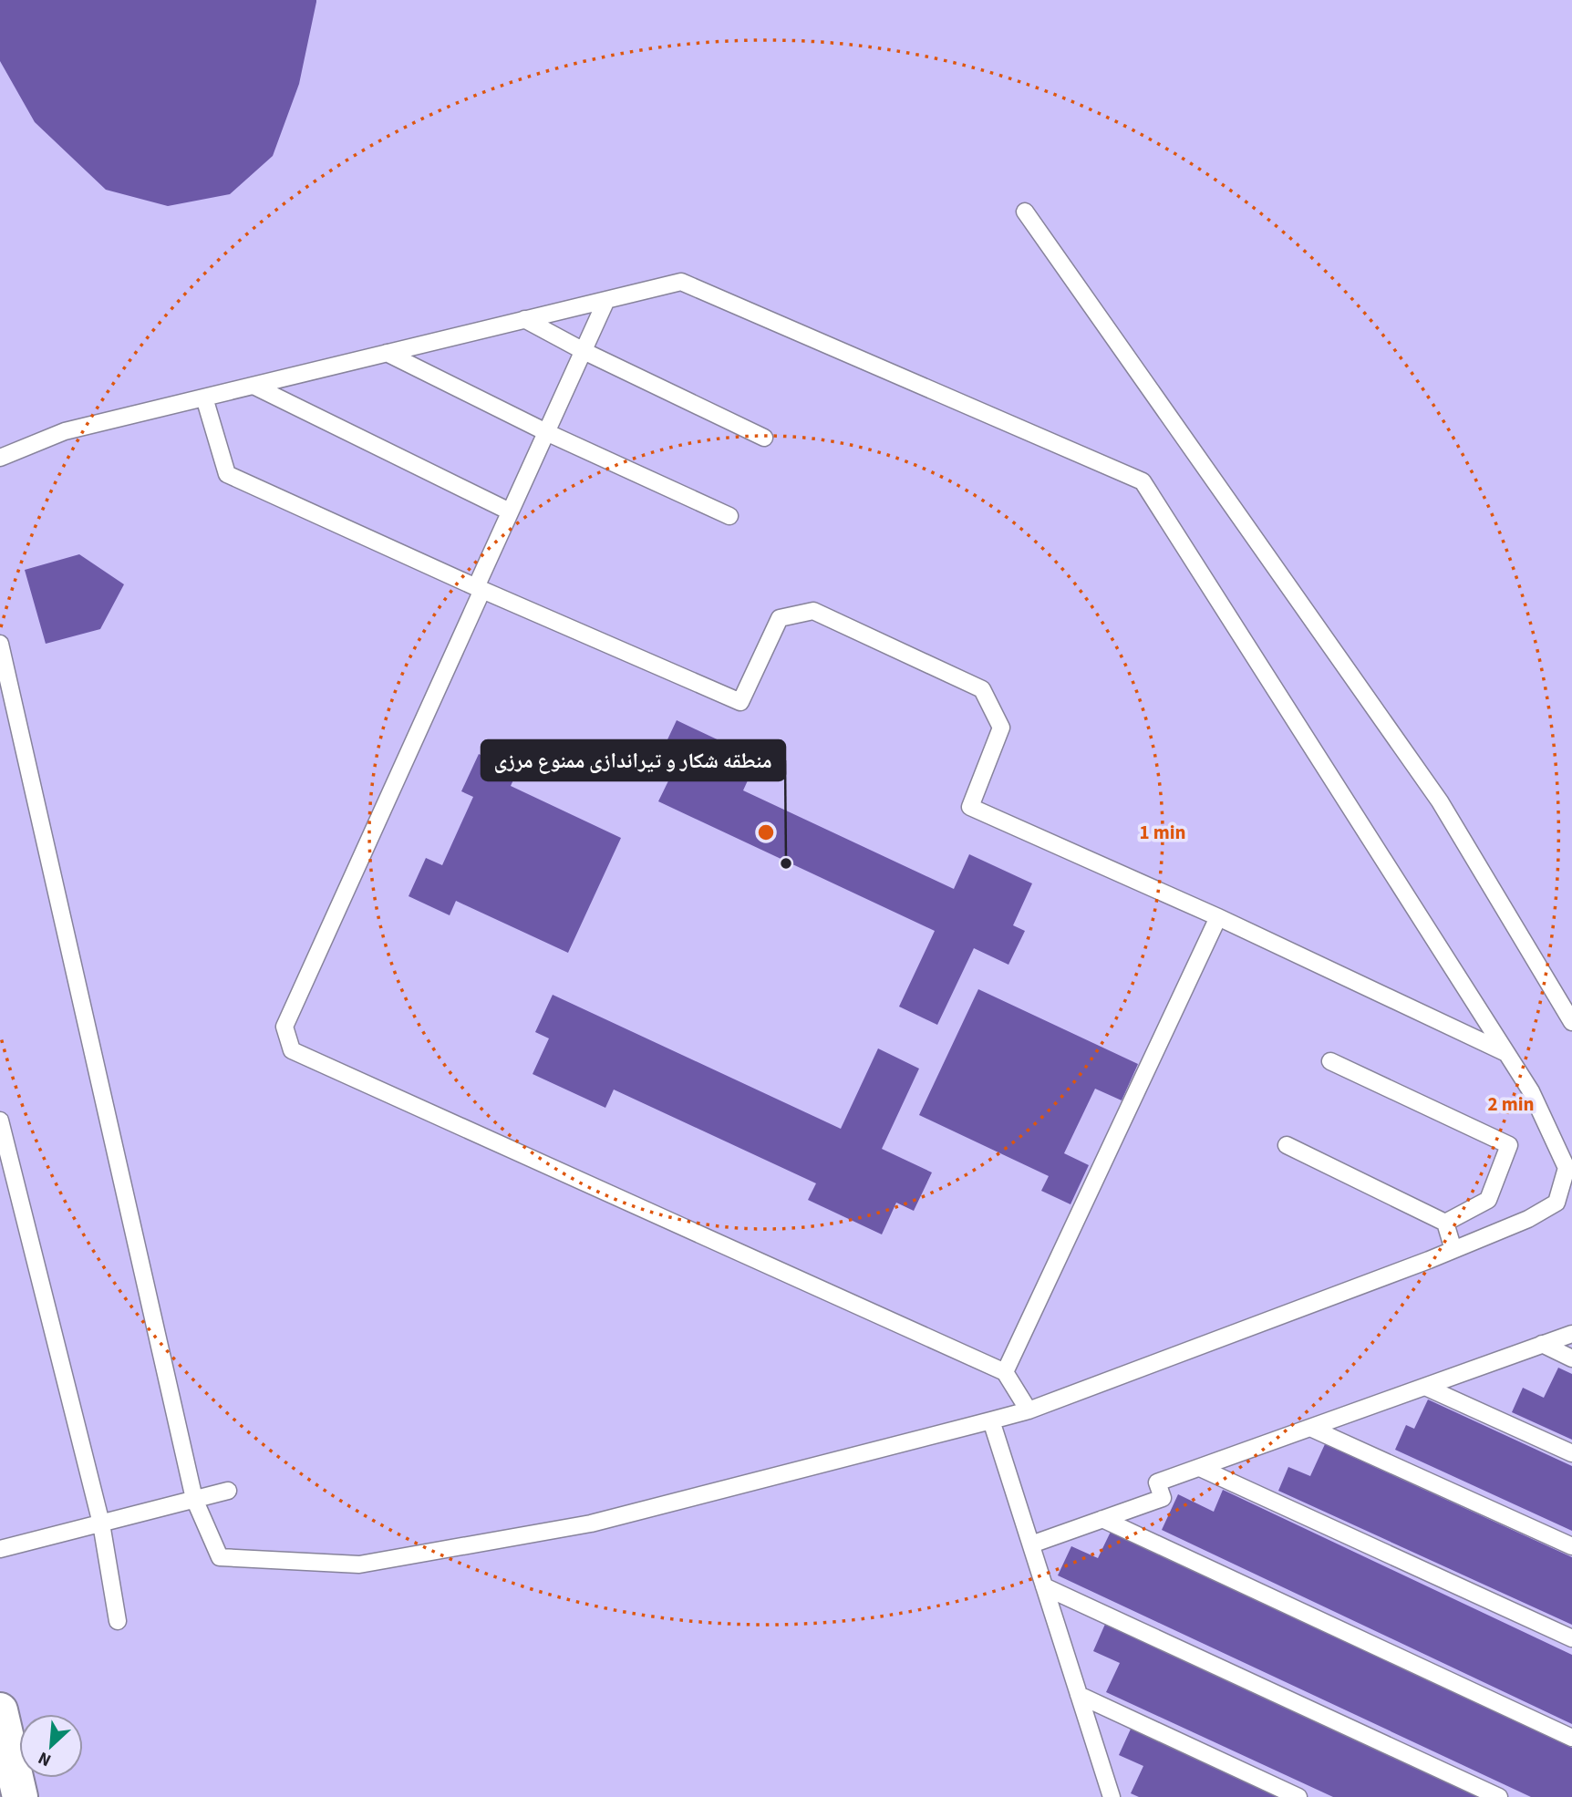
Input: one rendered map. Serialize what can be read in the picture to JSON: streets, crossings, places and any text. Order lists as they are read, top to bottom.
{
  "places": ["منطقه شکار و تیراندازی ممنوع مرزی"],
  "north": "bottom left",
  "rings": ["1 min", "2 min"]
}
